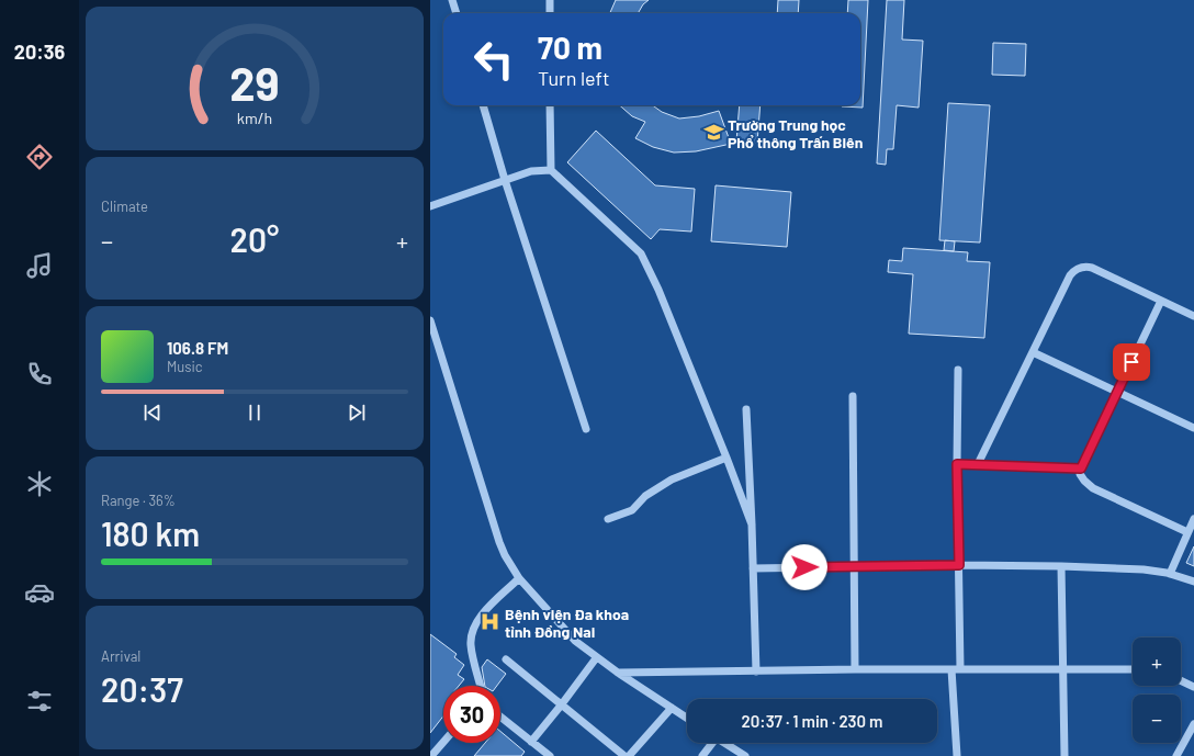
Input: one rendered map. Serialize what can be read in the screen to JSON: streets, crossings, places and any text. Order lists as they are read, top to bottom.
{
  "places": {
    "school or university": ["Trường Trung học Phổ thông Trấn Biên"],
    "hospital": ["Bệnh viện Đa khoa tỉnh Đồng Nai"]
  },
  "page": {
    "tabs": "20:36",
    "turn": ["70 m", "Turn left"],
    "tile": [
      "Climate",
      ["Range · 36%", "180 km"],
      ["Arrival", "20:37"]
    ],
    "heat": ["−", "20°", "+"],
    "song": ["106.8 FM", "Music"],
    "map_buttons": ["+", "−"],
    "limit": "30",
    "trip": "20:37 · 1 min · 230 m",
    "gauge": ["29", "km/h"]
  }
}
